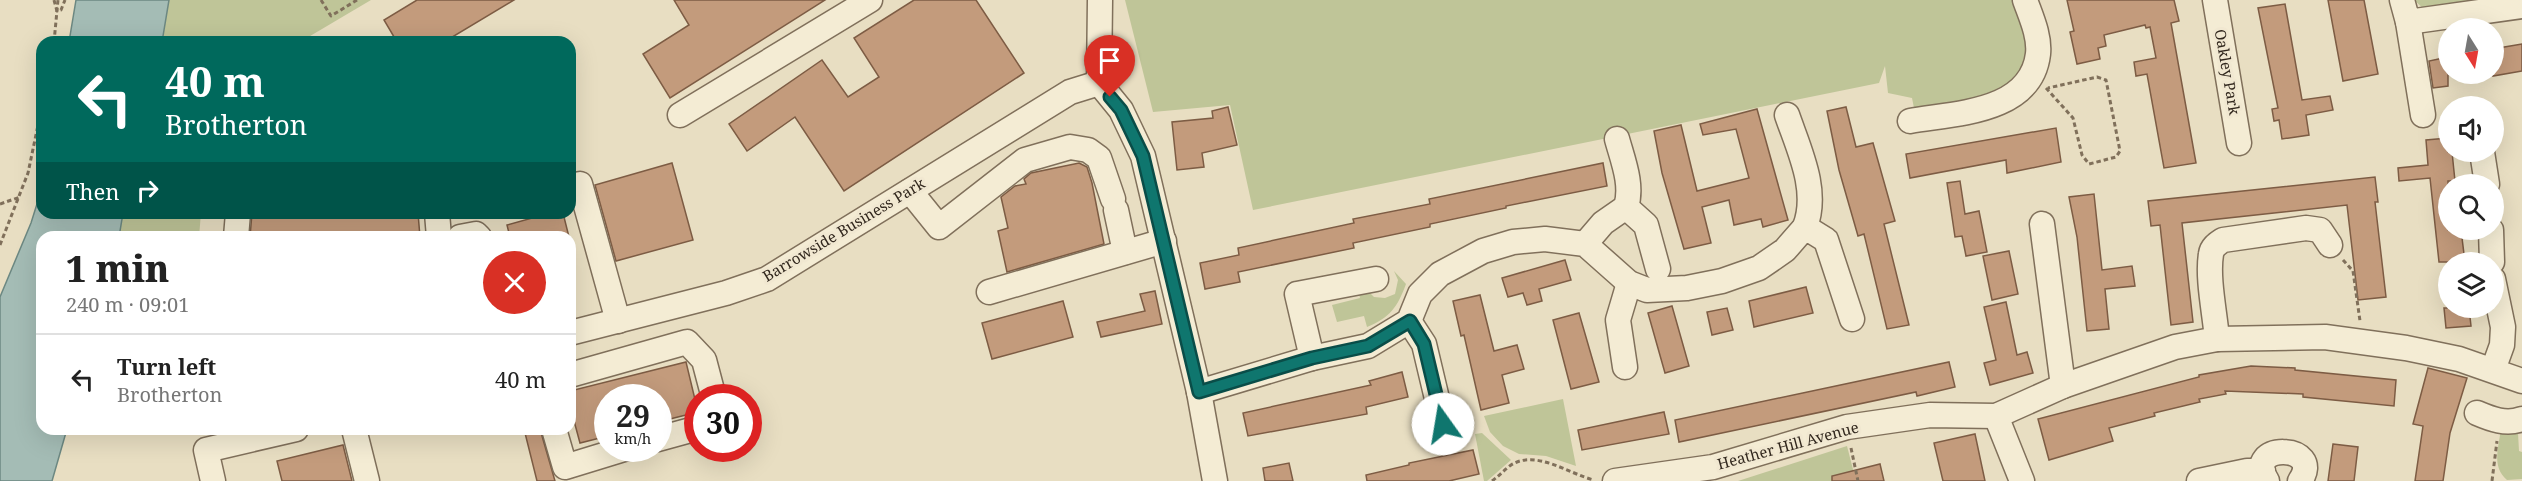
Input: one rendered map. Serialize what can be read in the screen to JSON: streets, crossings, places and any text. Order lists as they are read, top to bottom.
{
  "streets": {
    "street": ["Oakley Park", "Barrowside Business Park", "Heather Hill Avenue"]
  },
  "north": "bottom",
  "page": {
    "turn": ["40 m", "Brotherton"],
    "then": "Then",
    "heading": ["1 min", "240 m · 09:01"],
    "list": [
      {
        "name": "Turn left",
        "note": "Brotherton",
        "value": "40 m"
      }
    ],
    "speed": "29 km/h",
    "limit": "30"
  }
}
